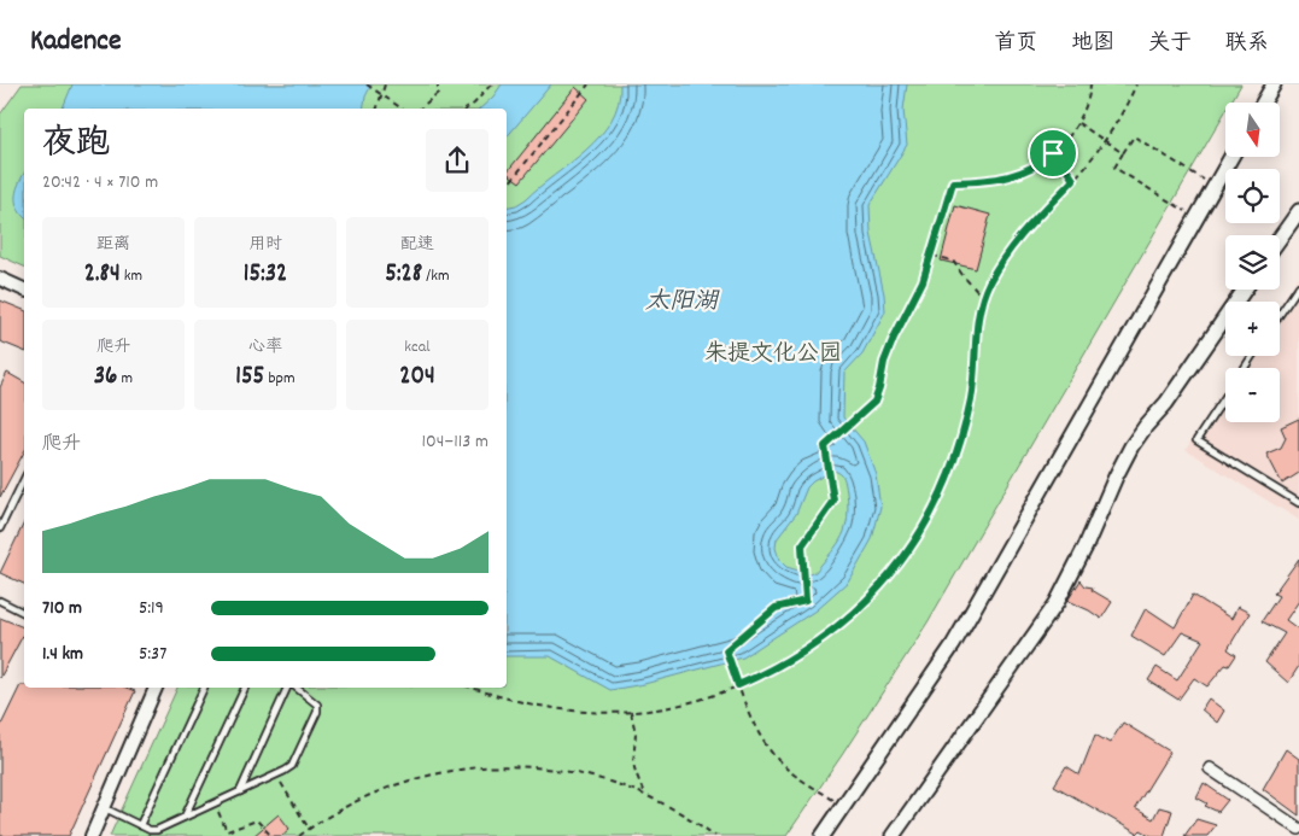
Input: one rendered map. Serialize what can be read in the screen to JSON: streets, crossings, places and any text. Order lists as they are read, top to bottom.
{
  "water": ["太阳湖"],
  "parks": ["朱提文化公园"],
  "north": "bottom",
  "page": {
    "header": "Kadence",
    "nav": [
      "首页",
      "地图",
      "关于",
      "联系"
    ],
    "map_buttons": ["+", "−"],
    "heading": ["夜跑", "20:42 · 4 × 710 m"],
    "stats": [
      ["距离", "2.84 km"],
      ["用时", "15:32"],
      ["配速", "5:28 /km"],
      ["爬升", "36 m"],
      ["心率", "155 bpm"],
      ["kcal", "204"]
    ],
    "chart": ["爬升", "104–113 m"],
    "list": [
      {
        "name": "710 m",
        "note": "5:19"
      },
      {
        "name": "1.4 km",
        "note": "5:37"
      }
    ]
  }
}
